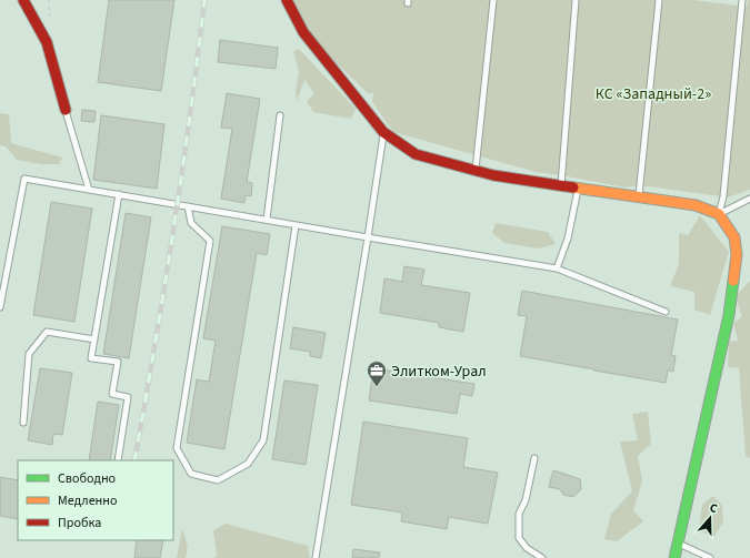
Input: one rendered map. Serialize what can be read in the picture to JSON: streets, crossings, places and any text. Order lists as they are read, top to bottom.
{
  "parks": ["КС «Западный-2»"],
  "places": {
    "office": ["Элитком-Урал"]
  },
  "legend": ["Свободно", "Медленно", "Пробка"],
  "north": "top"
}
